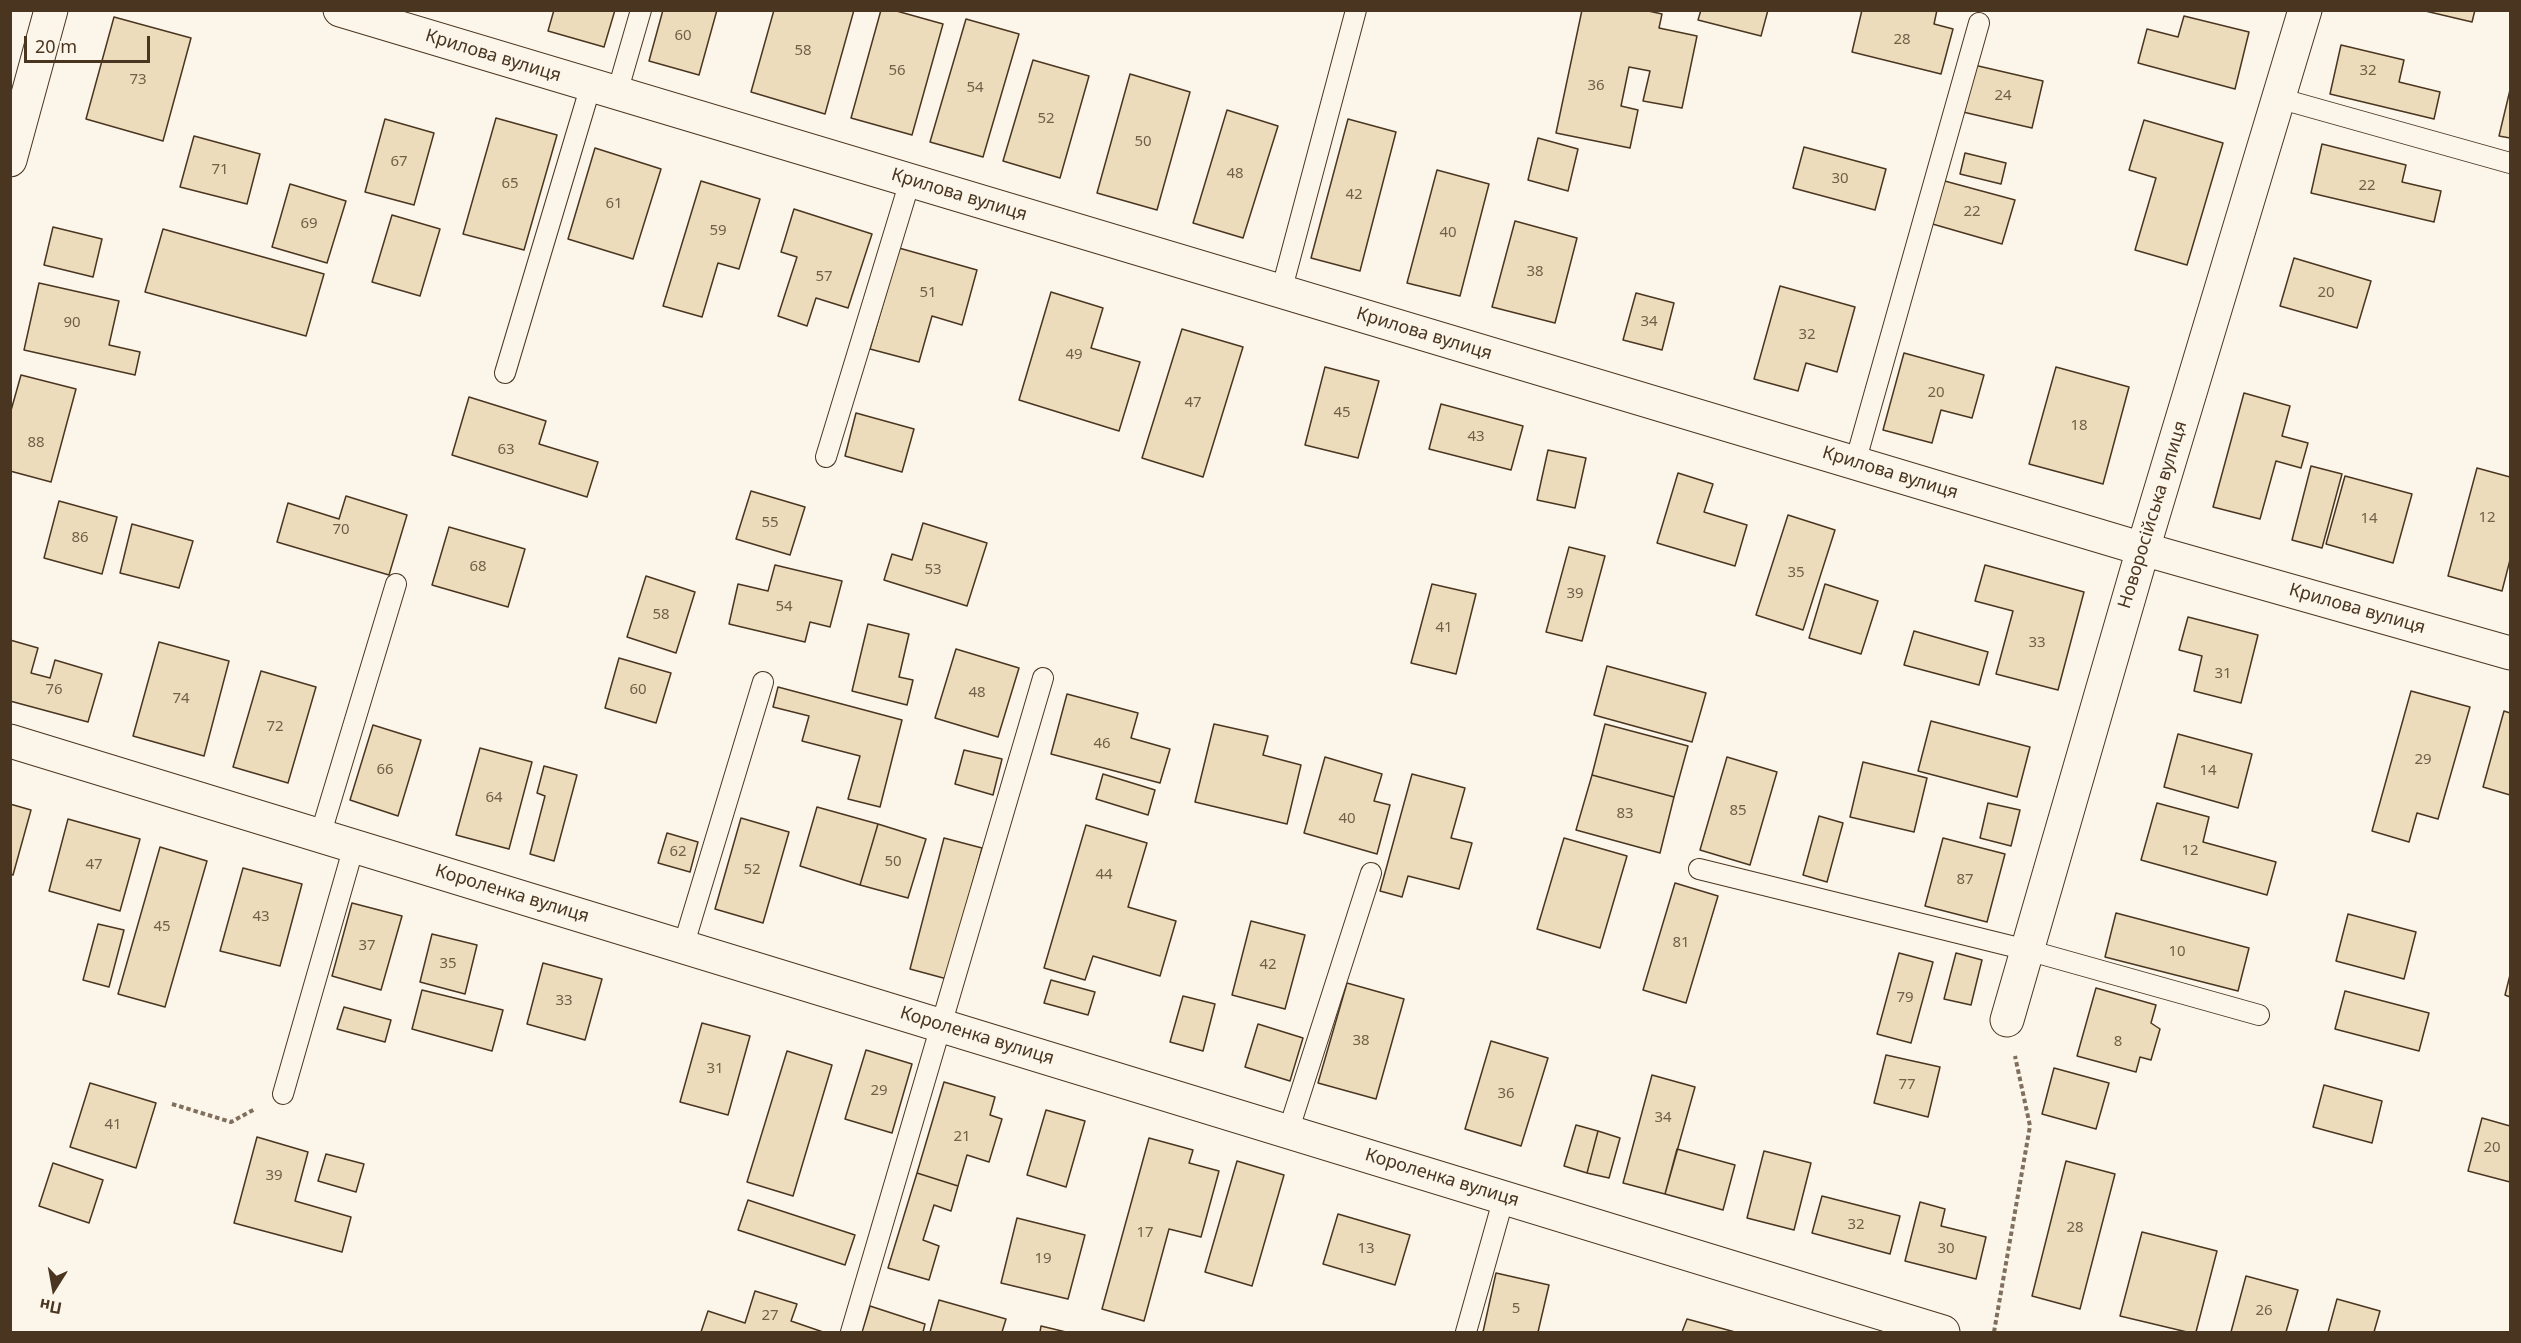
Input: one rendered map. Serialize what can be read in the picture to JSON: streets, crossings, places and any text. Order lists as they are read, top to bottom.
{
  "streets": {
    "street": ["Крилова вулиця", "Новоросійська вулиця", "Короленка вулиця"]
  },
  "crossings": [
    ["Крилова вулиця", "Новоросійська вулиця"]
  ],
  "house_numbers": [
    "60",
    "28",
    "58",
    "56",
    "32",
    "73",
    "36",
    "54",
    "24",
    "52",
    "50",
    "67",
    "71",
    "48",
    "30",
    "65",
    "22",
    "42",
    "61",
    "22",
    "69",
    "59",
    "40",
    "38",
    "57",
    "51",
    "20",
    "34",
    "90",
    "32",
    "49",
    "20",
    "47",
    "45",
    "18",
    "43",
    "88",
    "63",
    "12",
    "14",
    "55",
    "70",
    "86",
    "68",
    "53",
    "35",
    "39",
    "54",
    "58",
    "41",
    "33",
    "31",
    "76",
    "60",
    "48",
    "74",
    "72",
    "46",
    "29",
    "66",
    "14",
    "64",
    "85",
    "83",
    "40",
    "12",
    "62",
    "50",
    "47",
    "52",
    "44",
    "87",
    "43",
    "45",
    "81",
    "37",
    "10",
    "35",
    "42",
    "79",
    "33",
    "38",
    "8",
    "31",
    "77",
    "29",
    "36",
    "34",
    "41",
    "21",
    "20",
    "39",
    "32",
    "28",
    "17",
    "13",
    "30",
    "19",
    "5",
    "26",
    "27"
  ],
  "scale_bar": "20 m",
  "north": "bottom"
}
